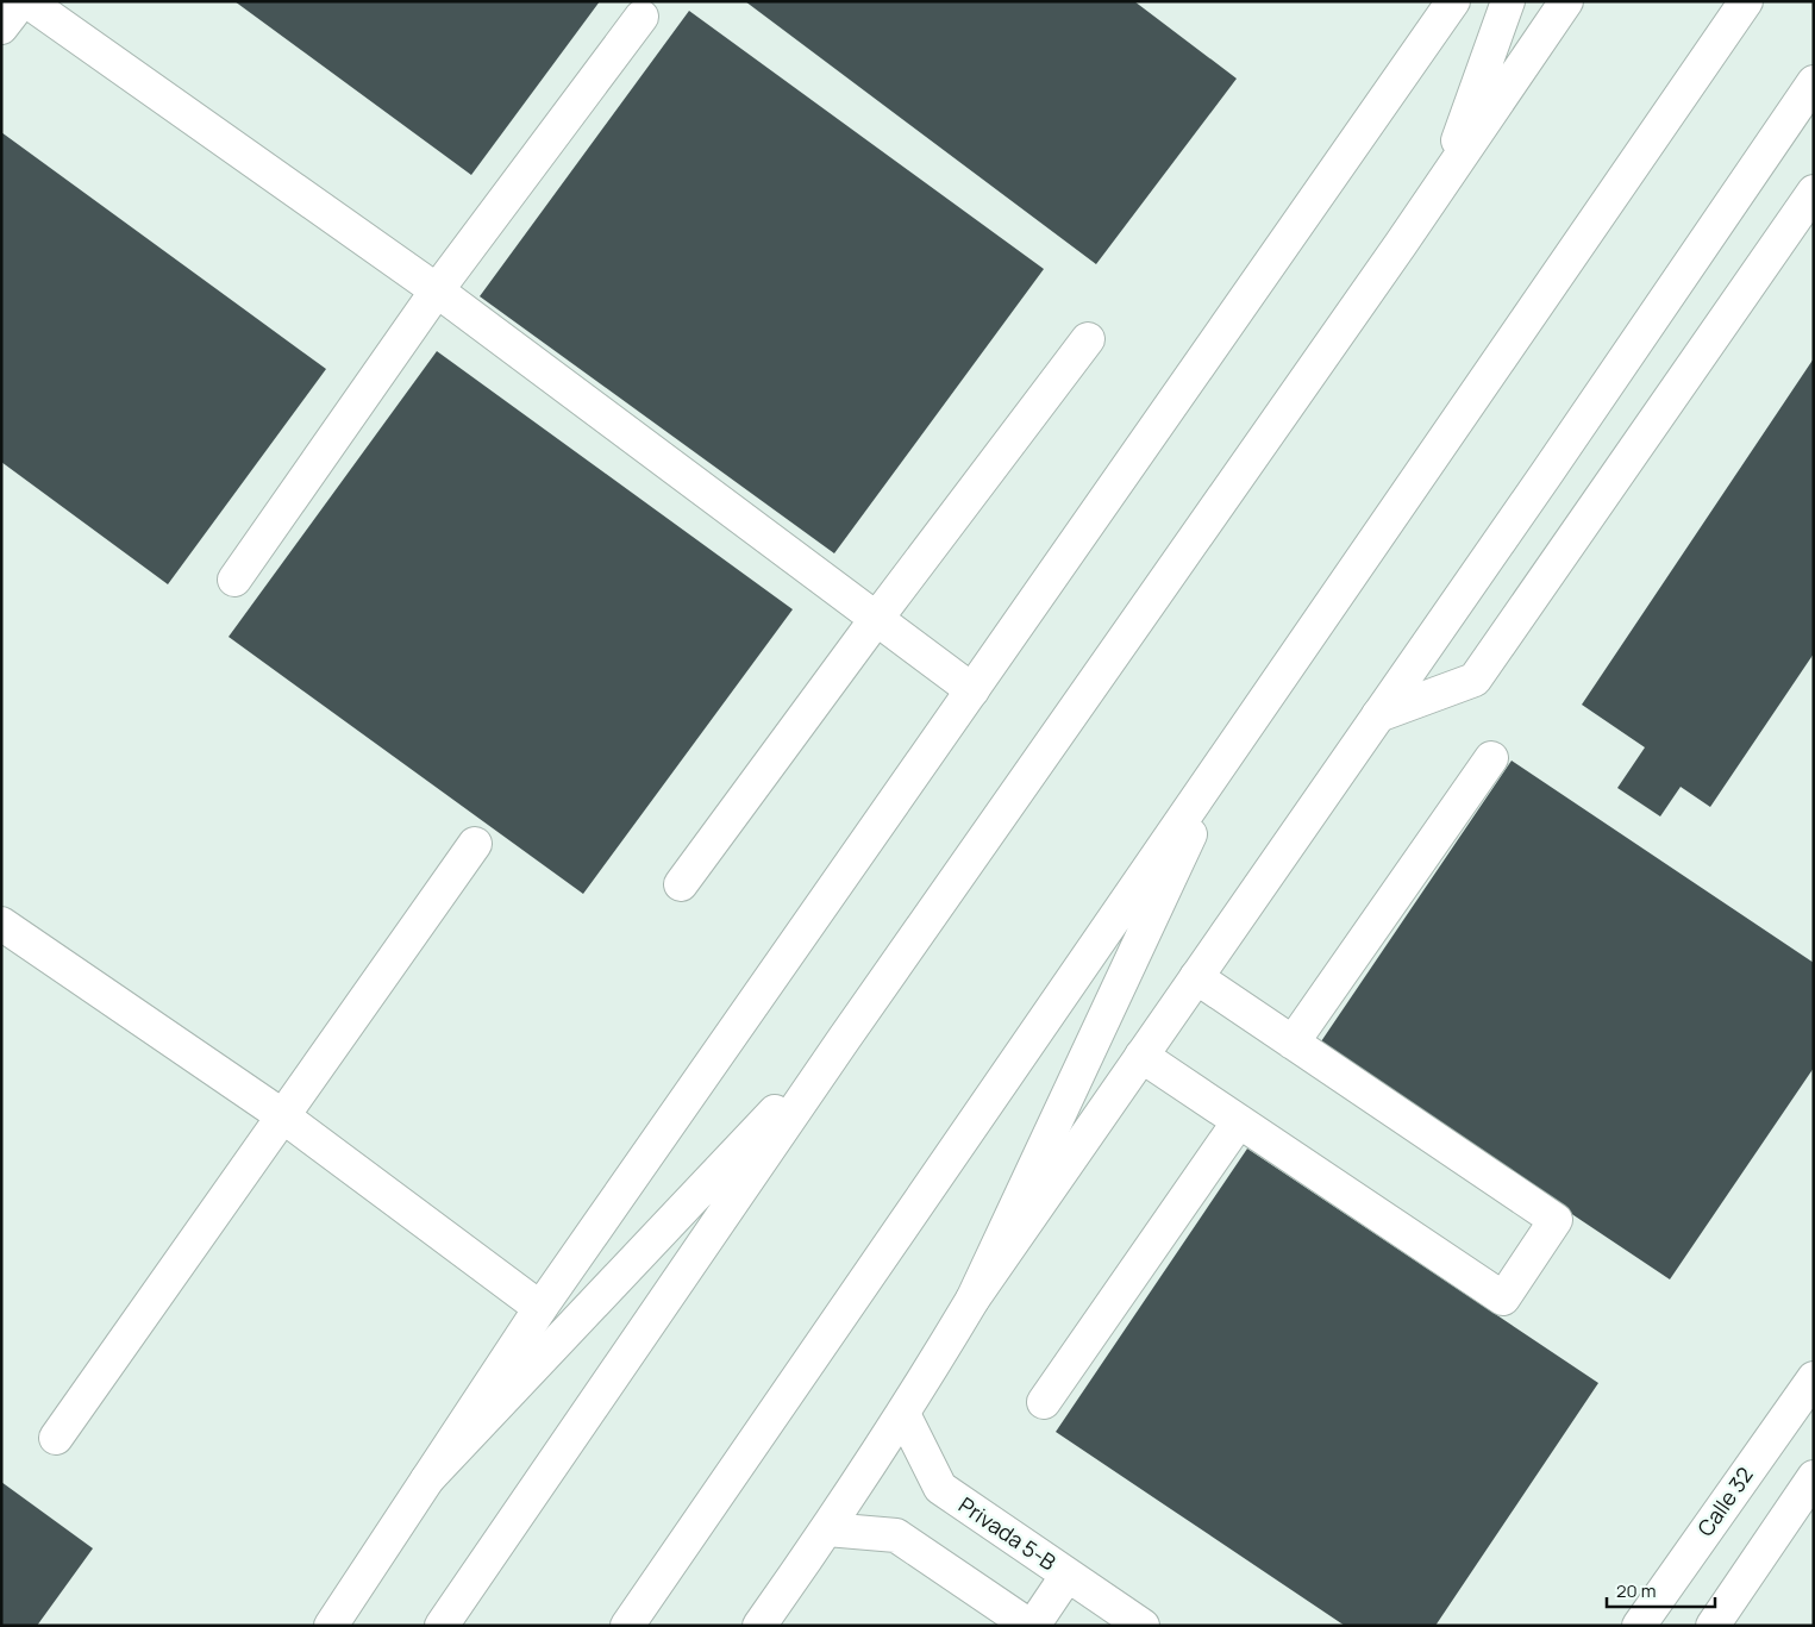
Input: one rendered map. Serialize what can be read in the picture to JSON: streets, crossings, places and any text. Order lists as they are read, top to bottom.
{
  "streets": {
    "main road": ["Calle 32", "Privada 5-B"]
  },
  "scale_bar": "20 m"
}
